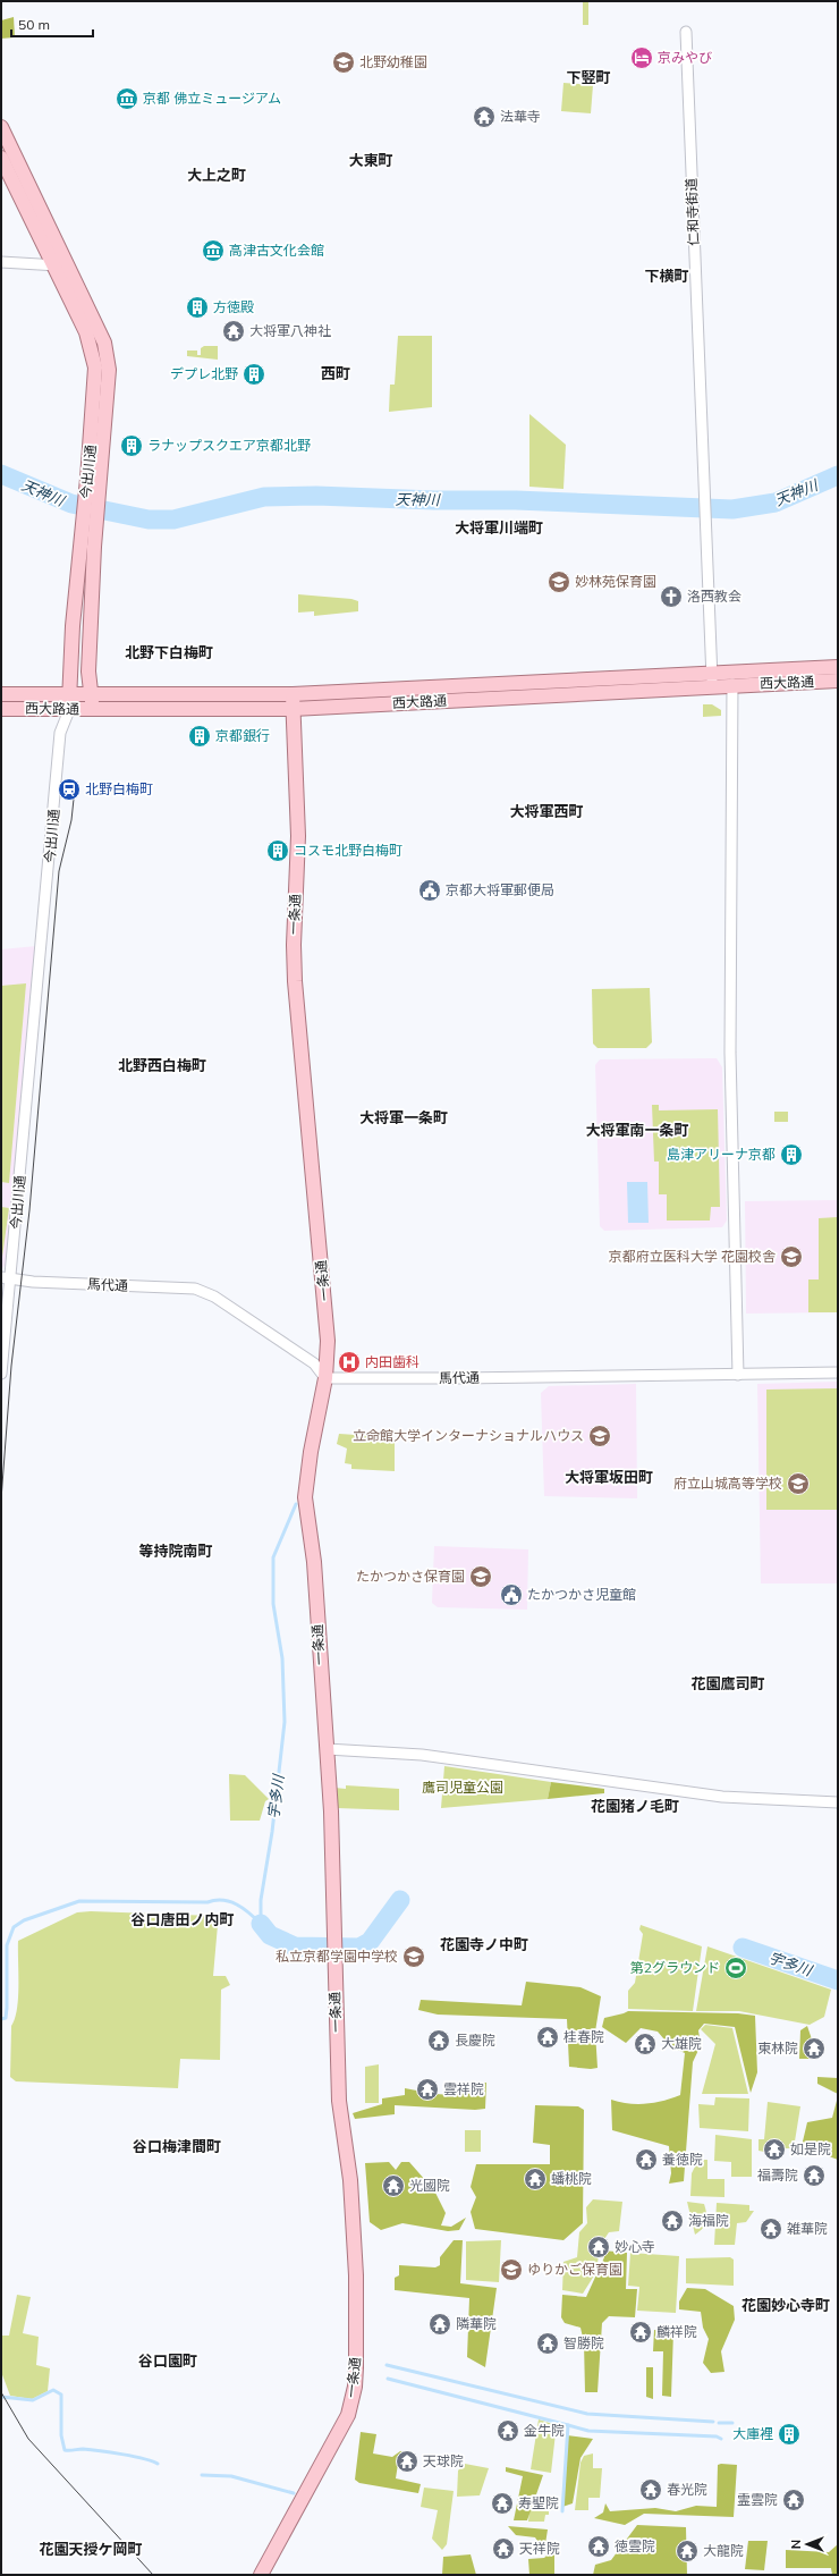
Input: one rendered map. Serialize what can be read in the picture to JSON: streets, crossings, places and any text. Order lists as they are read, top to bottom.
{
  "streets": {
    "main road": ["今出川通", "西大路通", "一条通"],
    "street": ["仁和寺街道", "馬代通"]
  },
  "crossings": [
    ["仁和寺街道", "西大路通"],
    ["今出川通", "西大路通"],
    ["今出川通", "馬代通"],
    ["西大路通", "一条通"],
    ["一条通", "馬代通"]
  ],
  "districts": [
    "下竪町",
    "大東町",
    "大上之町",
    "下横町",
    "西町",
    "大将軍川端町",
    "北野下白梅町",
    "大将軍西町",
    "北野西白梅町",
    "大将軍一条町",
    "大将軍南一条町",
    "大将軍坂田町",
    "等持院南町",
    "花園鷹司町",
    "花園猪ノ毛町",
    "谷口唐田ノ内町",
    "花園寺ノ中町",
    "谷口梅津間町",
    "花園妙心寺町",
    "谷口園町",
    "花園天授ケ岡町"
  ],
  "water": ["天神川", "宇多川"],
  "parks": ["鷹司児童公園"],
  "places": {
    "hotel": ["京みやび"],
    "school or university": [
      "北野幼稚園",
      "妙林苑保育園",
      "京都府立医科大学 花園校舎",
      "立命館大学インターナショナルハウス",
      "府立山城高等学校",
      "たかつかさ保育園",
      "私立京都学園中学校",
      "ゆりかご保育園"
    ],
    "museum": ["京都 佛立ミュージアム", "高津古文化会館"],
    "temple": [
      "法華寺",
      "大将軍八神社",
      "桂春院",
      "長慶院",
      "大雄院",
      "東林院",
      "雲祥院",
      "如是院",
      "養徳院",
      "福壽院",
      "蟠桃院",
      "光國院",
      "海福院",
      "雑華院",
      "妙心寺",
      "隣華院",
      "麟祥院",
      "智勝院",
      "金牛院",
      "天球院",
      "春光院",
      "霊雲院",
      "寿聖院",
      "徳雲院",
      "天祥院",
      "大龍院"
    ],
    "building": [
      "方徳殿",
      "デプレ北野",
      "ラナップスクエア京都北野",
      "京都銀行",
      "コスモ北野白梅町",
      "島津アリーナ京都",
      "大庫裡"
    ],
    "church": ["洛西教会"],
    "station": ["北野白梅町"],
    "public building": ["京都大将軍郵便局", "たかつかさ児童館"],
    "hospital": ["内田歯科"],
    "sports": ["第2グラウンド"]
  },
  "scale_bar": "50 m",
  "north": "left"
}
